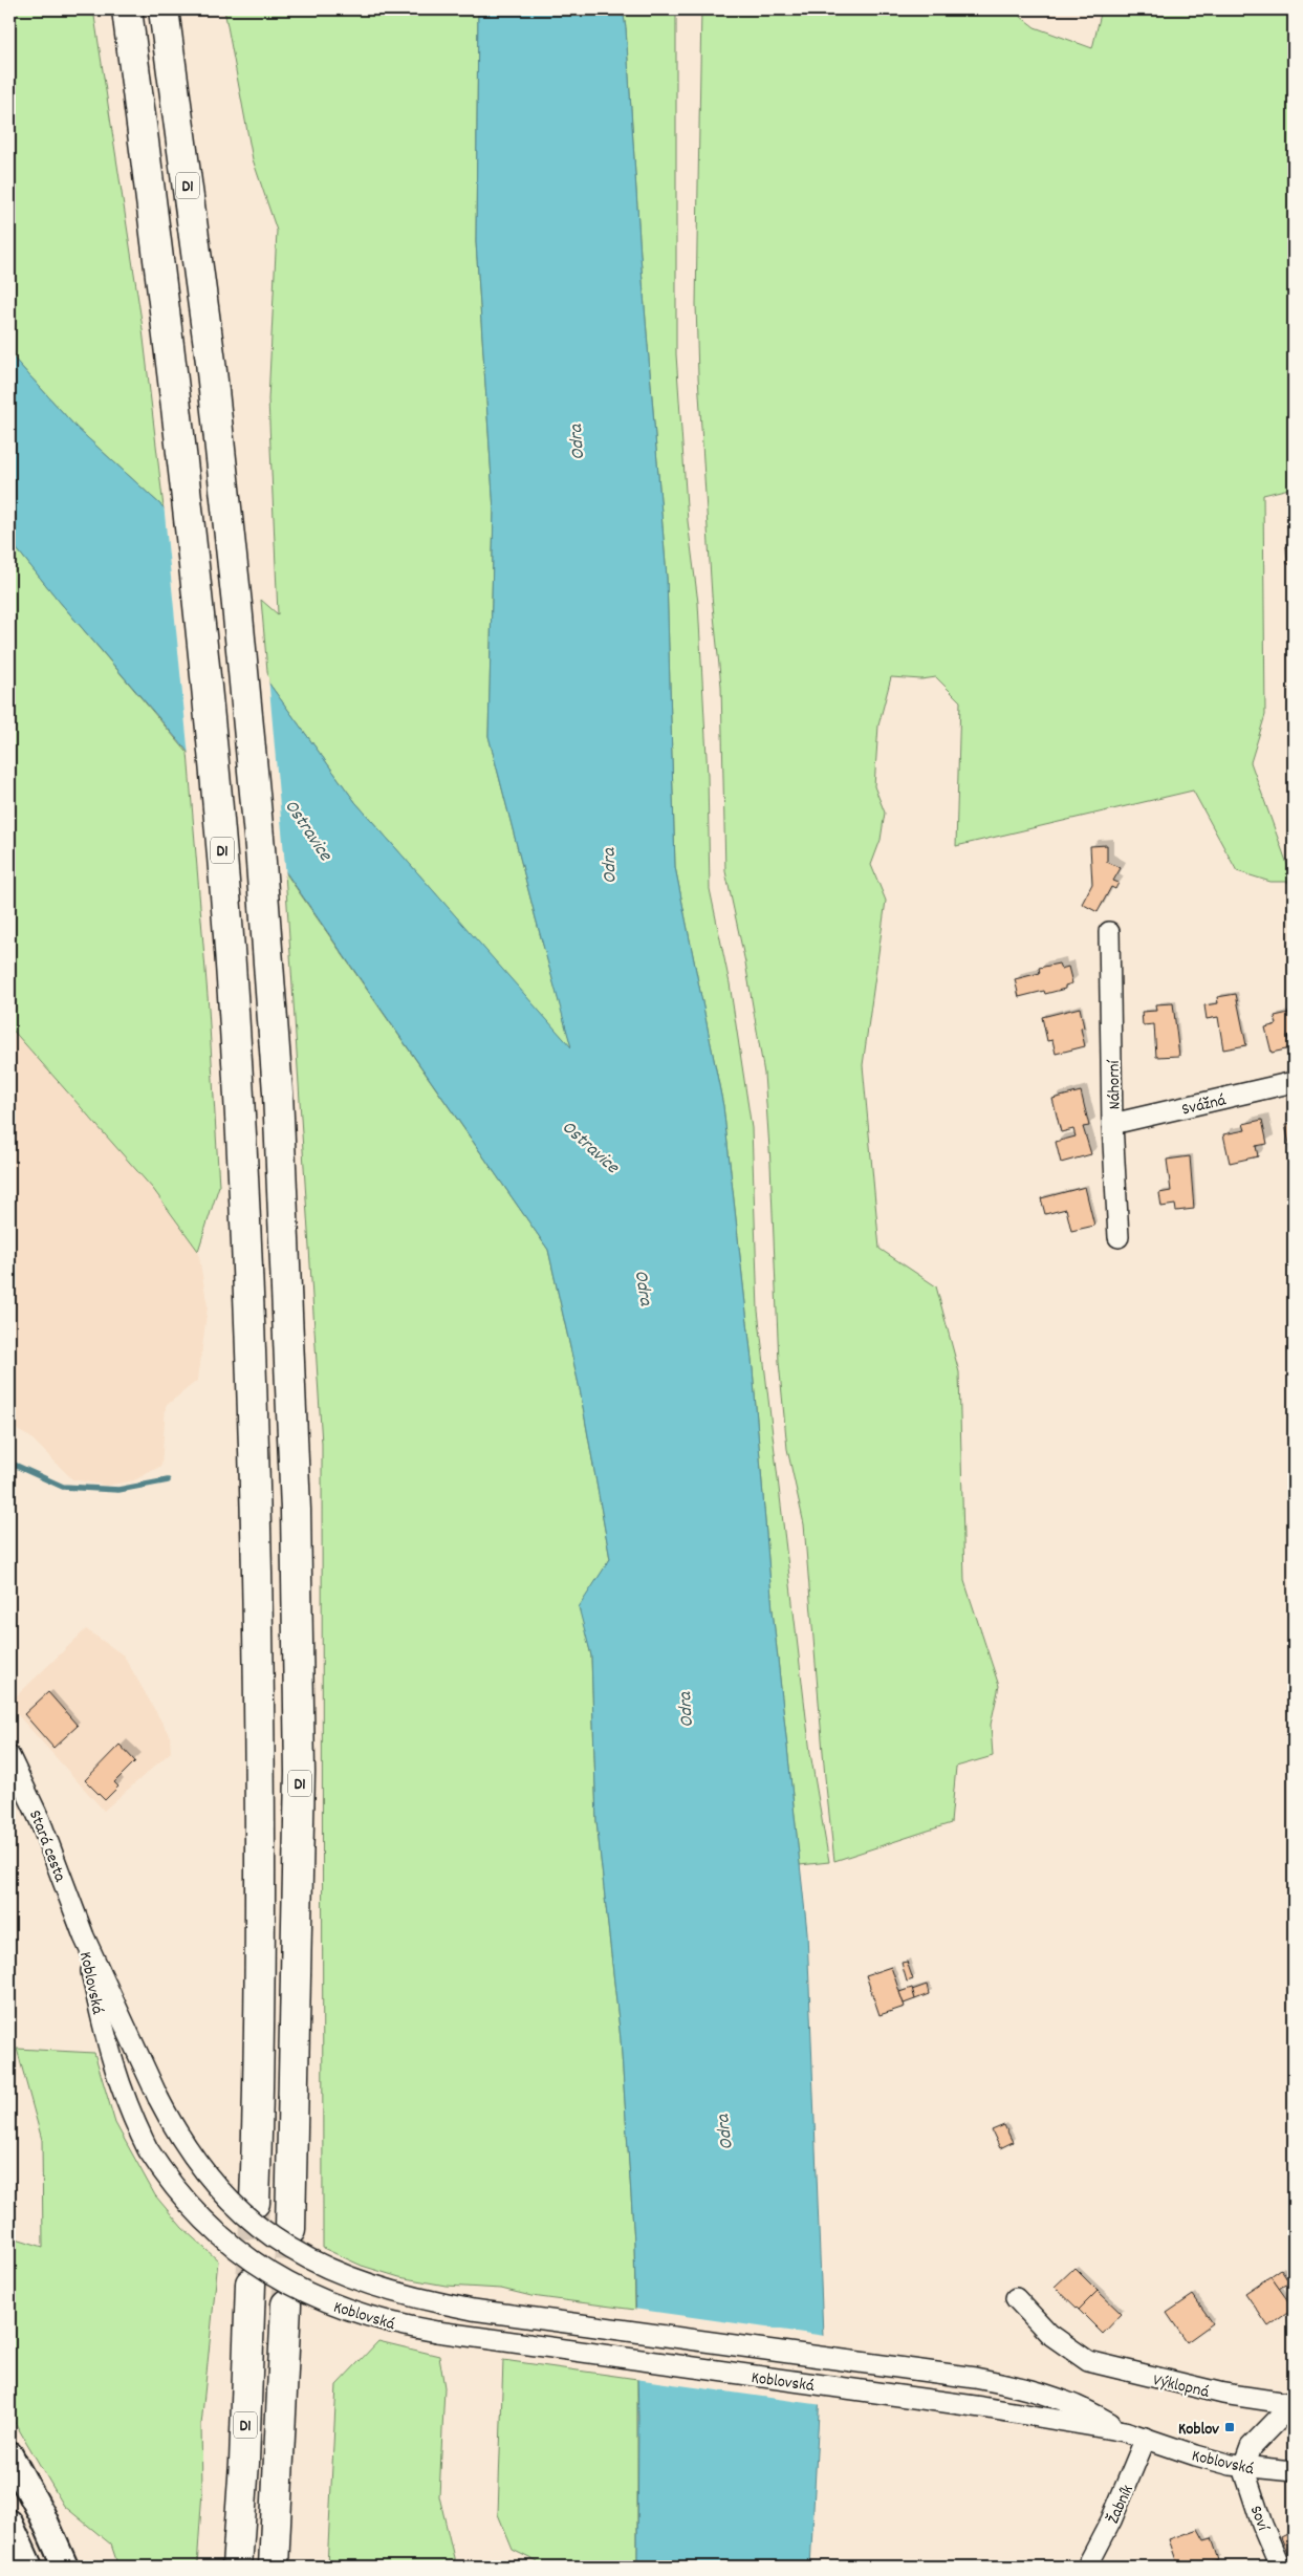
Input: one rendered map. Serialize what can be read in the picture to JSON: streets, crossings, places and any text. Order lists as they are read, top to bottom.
{
  "streets": {
    "highway": ["D1"],
    "street": [
      "Náhorní",
      "Svážná",
      "Stará cesta",
      "Koblovská",
      "Výklopná",
      "Žabník",
      "Soví"
    ]
  },
  "crossings": [
    ["Náhorní", "Svážná"],
    ["Stará cesta", "Koblovská"],
    ["Koblovská", "Výklopná"],
    ["Koblovská", "Žabník"],
    ["Koblovská", "Soví"],
    ["Výklopná", "Soví"]
  ],
  "water": ["Odra", "Ostravice"],
  "places": {
    "transit": ["Koblov"]
  }
}
